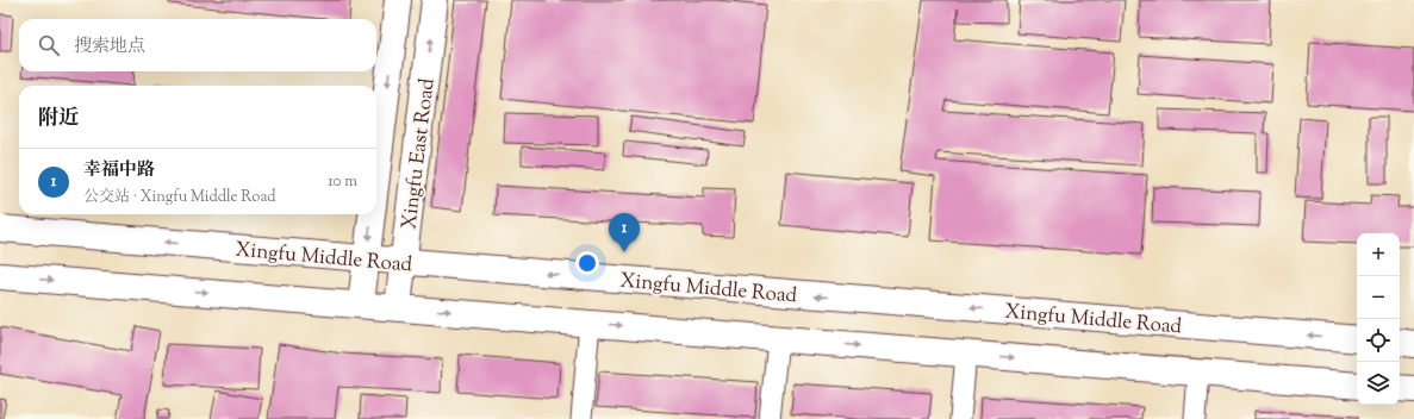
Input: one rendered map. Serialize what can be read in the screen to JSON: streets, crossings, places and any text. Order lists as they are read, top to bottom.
{
  "streets": {
    "street": ["Xingfu East Road", "Xingfu Middle Road"]
  },
  "crossings": [
    ["Xingfu East Road", "Xingfu Middle Road"]
  ],
  "page": {
    "search": "搜索地点",
    "heading": "附近",
    "list": [
      {
        "mark": "1",
        "name": "幸福中路",
        "note": "公交站 · Xingfu Middle Road",
        "value": "10 m"
      }
    ],
    "pins": "1",
    "map_buttons": ["+", "−"]
  }
}
